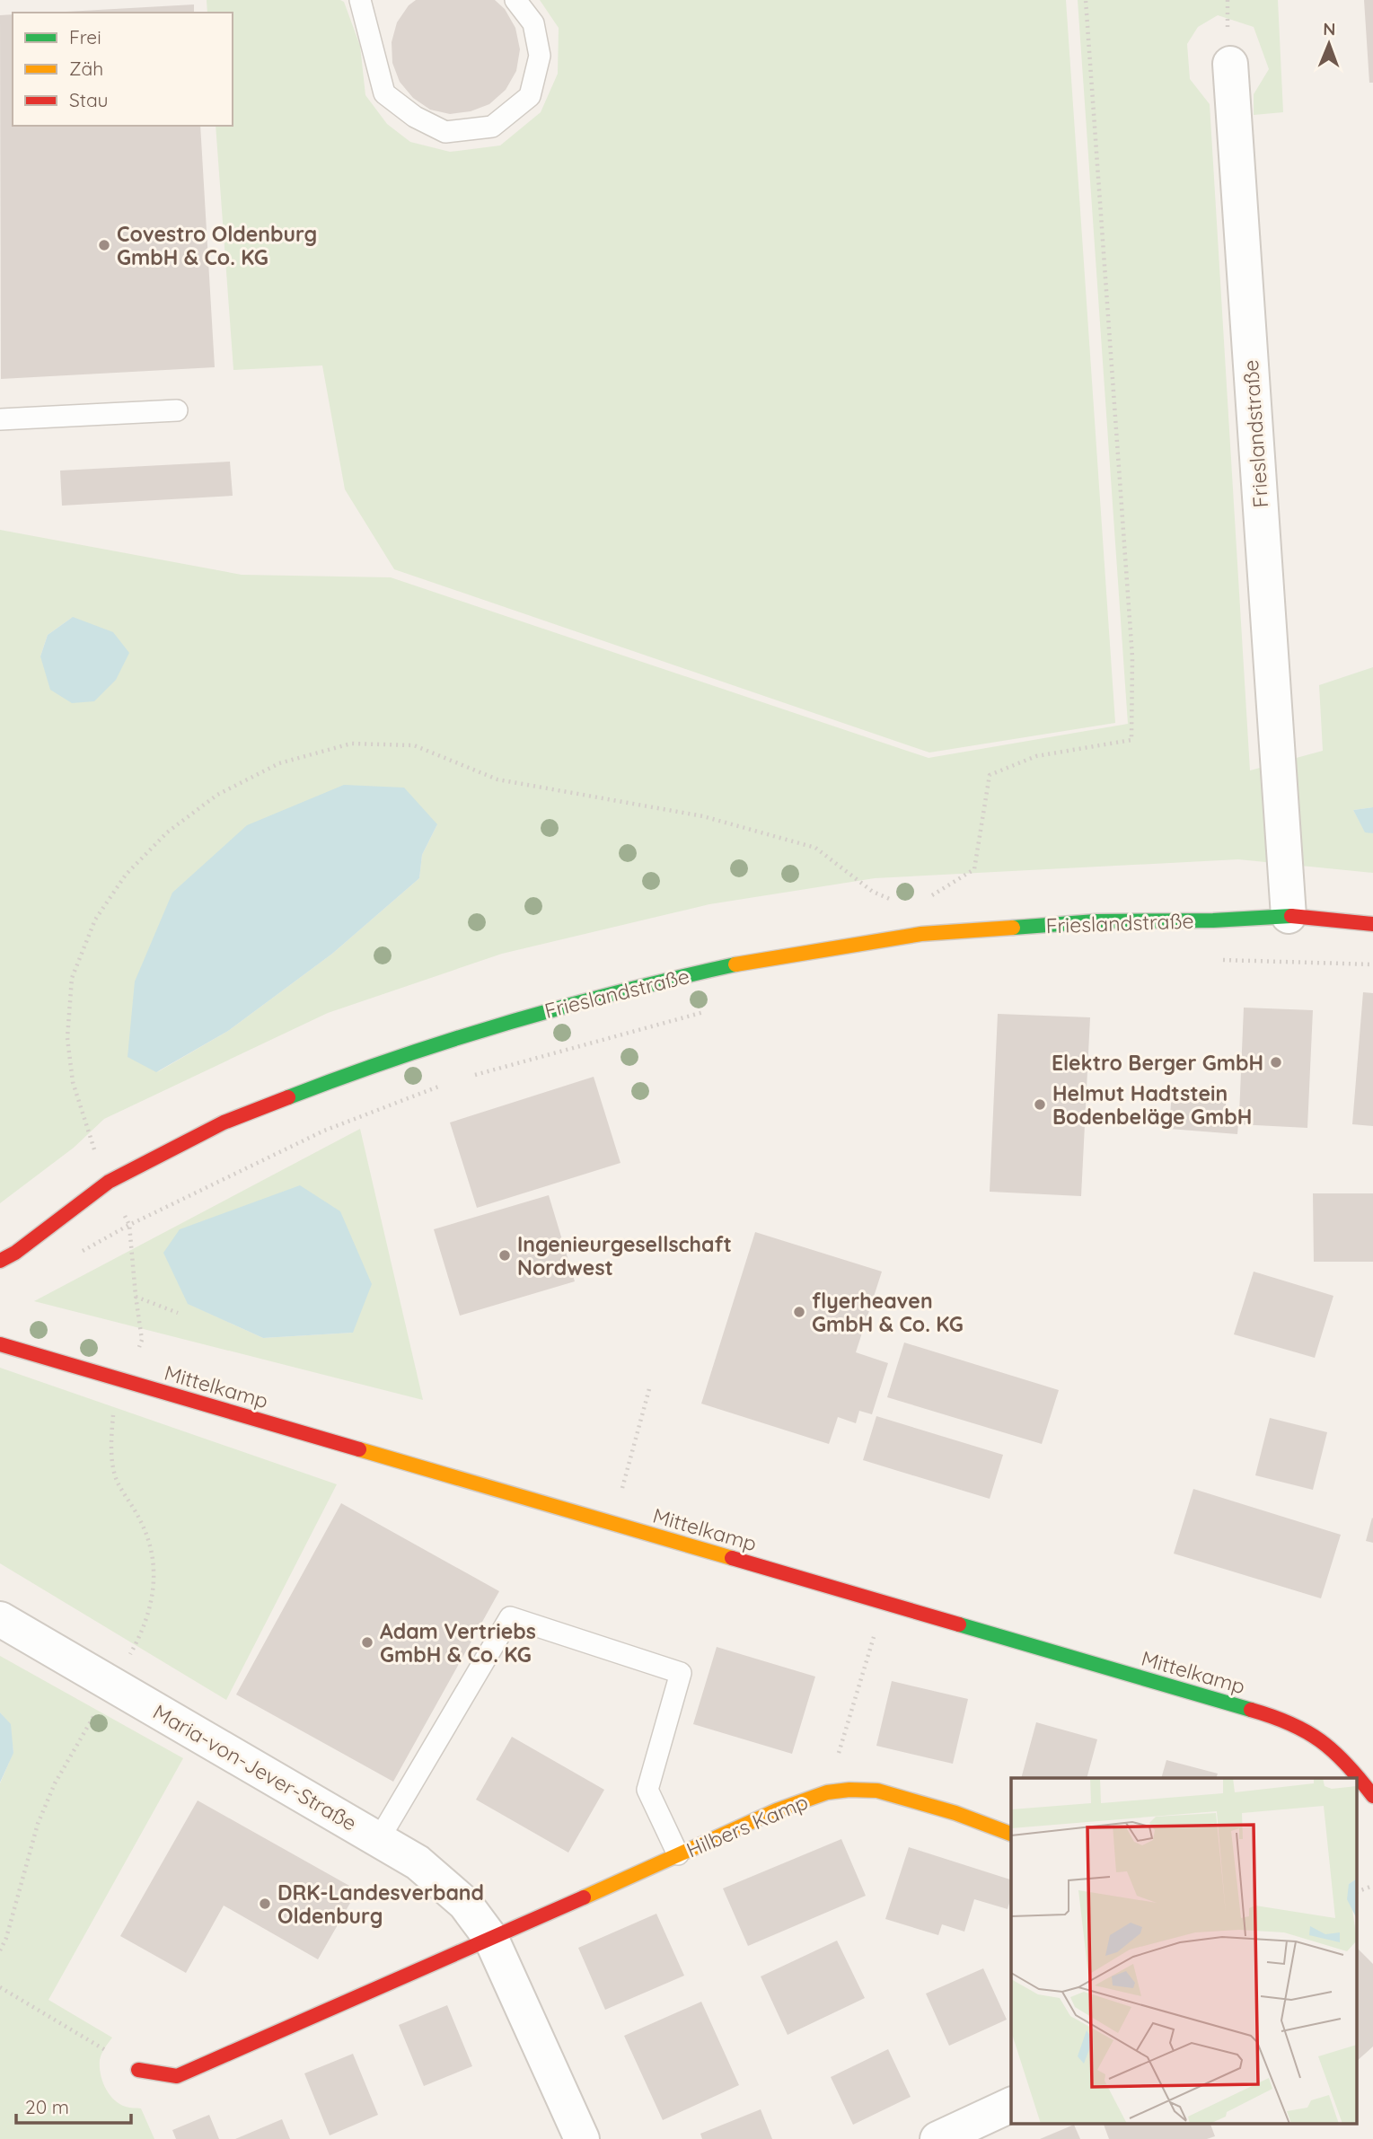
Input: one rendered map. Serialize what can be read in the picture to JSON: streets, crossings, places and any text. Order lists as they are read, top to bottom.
{
  "streets": {
    "street": [
      "Frieslandstraße",
      "Mittelkamp",
      "Maria-von-Jever-Straße",
      "Hilbers Kamp"
    ]
  },
  "crossings": [
    ["Maria-von-Jever-Straße", "Hilbers Kamp"]
  ],
  "places": [
    "Covestro Oldenburg GmbH & Co. KG",
    "Elektro Berger GmbH",
    "Helmut Hadtstein Bodenbeläge GmbH",
    "Ingenieurgesellschaft Nordwest",
    "flyerheaven GmbH & Co. KG",
    "Adam Vertriebs GmbH & Co. KG",
    "DRK-Landesverband Oldenburg"
  ],
  "legend": ["Frei", "Zäh", "Stau"],
  "scale_bar": "20 m",
  "north": "top"
}
